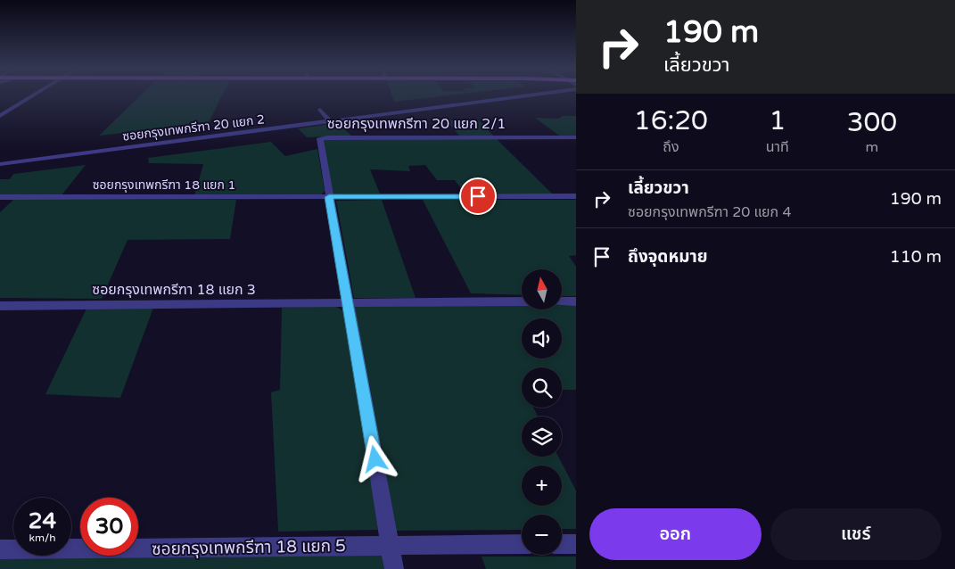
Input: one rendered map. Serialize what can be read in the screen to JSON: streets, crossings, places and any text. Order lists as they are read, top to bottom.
{
  "streets": {
    "street": [
      "ซอยกรุงเทพกรีฑา 20 แยก 2/1",
      "ซอยกรุงเทพกรีฑา 20 แยก 2",
      "ซอยกรุงเทพกรีฑา 18 แยก 1",
      "ซอยกรุงเทพกรีฑา 18 แยก 3",
      "ซอยกรุงเทพกรีฑา 18 แยก 5"
    ]
  },
  "crossings": [
    ["ซอยกรุงเทพกรีฑา 20 แยก 2/1", "ซอยกรุงเทพกรีฑา 18 แยก 1"],
    ["ซอยกรุงเทพกรีฑา 20 แยก 2/1", "ซอยกรุงเทพกรีฑา 18 แยก 3"],
    ["ซอยกรุงเทพกรีฑา 20 แยก 2/1", "ซอยกรุงเทพกรีฑา 18 แยก 5"]
  ],
  "north": "top",
  "page": {
    "turn": ["190 m", "เลี้ยวขวา"],
    "eta": [
      "16:20",
      "ถึง",
      "1",
      "นาที",
      "300",
      "m"
    ],
    "list": [
      {
        "name": "เลี้ยวขวา",
        "note": "ซอยกรุงเทพกรีฑา 20 แยก 4",
        "value": "190 m"
      },
      {
        "name": "ถึงจุดหมาย",
        "value": "110 m"
      }
    ],
    "map_buttons": ["+", "−"],
    "speed": "24 km/h",
    "limit": "30",
    "buttons": ["ออก", "แชร์"]
  }
}
